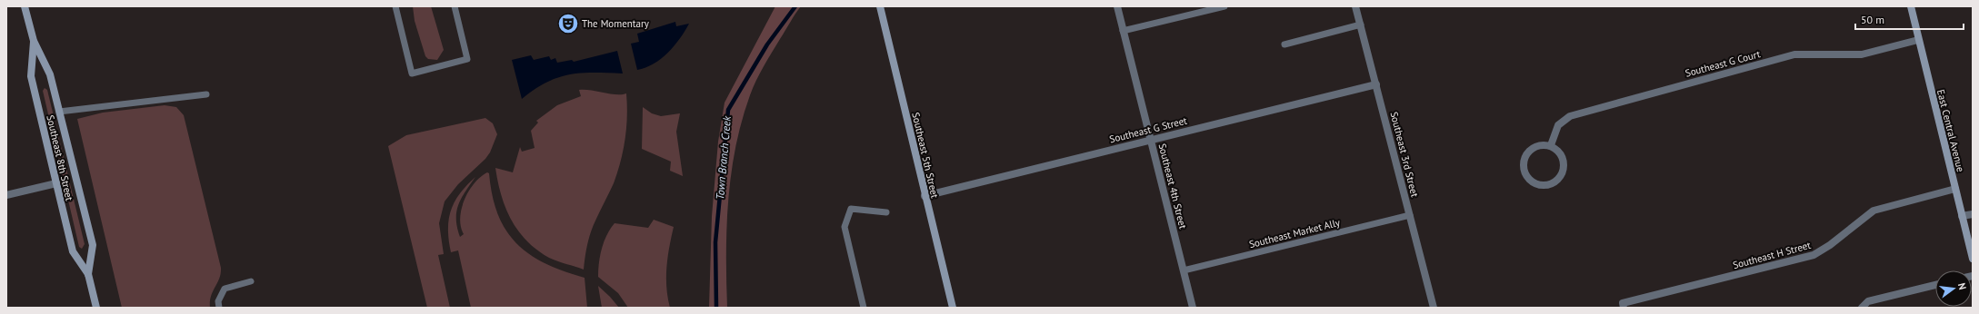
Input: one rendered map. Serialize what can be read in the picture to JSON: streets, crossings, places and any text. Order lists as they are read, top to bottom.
{
  "streets": {
    "main road": ["East Central Avenue", "Southeast 5th Street", "Southeast 8th Street"],
    "street": [
      "Southeast G Court",
      "Southeast G Street",
      "Southeast 3rd Street",
      "Southeast 4th Street",
      "Southeast H Street"
    ],
    "lane": ["Southeast Market Ally"]
  },
  "crossings": [
    ["Southeast G Court", "East Central Avenue"],
    ["Southeast G Street", "Southeast 3rd Street"],
    ["Southeast G Street", "Southeast 5th Street"],
    ["Southeast G Street", "Southeast 4th Street"],
    ["East Central Avenue", "Southeast H Street"],
    ["Southeast 3rd Street", "Southeast Market Ally"],
    ["Southeast 4th Street", "Southeast Market Ally"]
  ],
  "water": ["Town Branch Creek"],
  "places": {
    "theatre": ["The Momentary"]
  },
  "scale_bar": "50 m",
  "north": "right"
}
